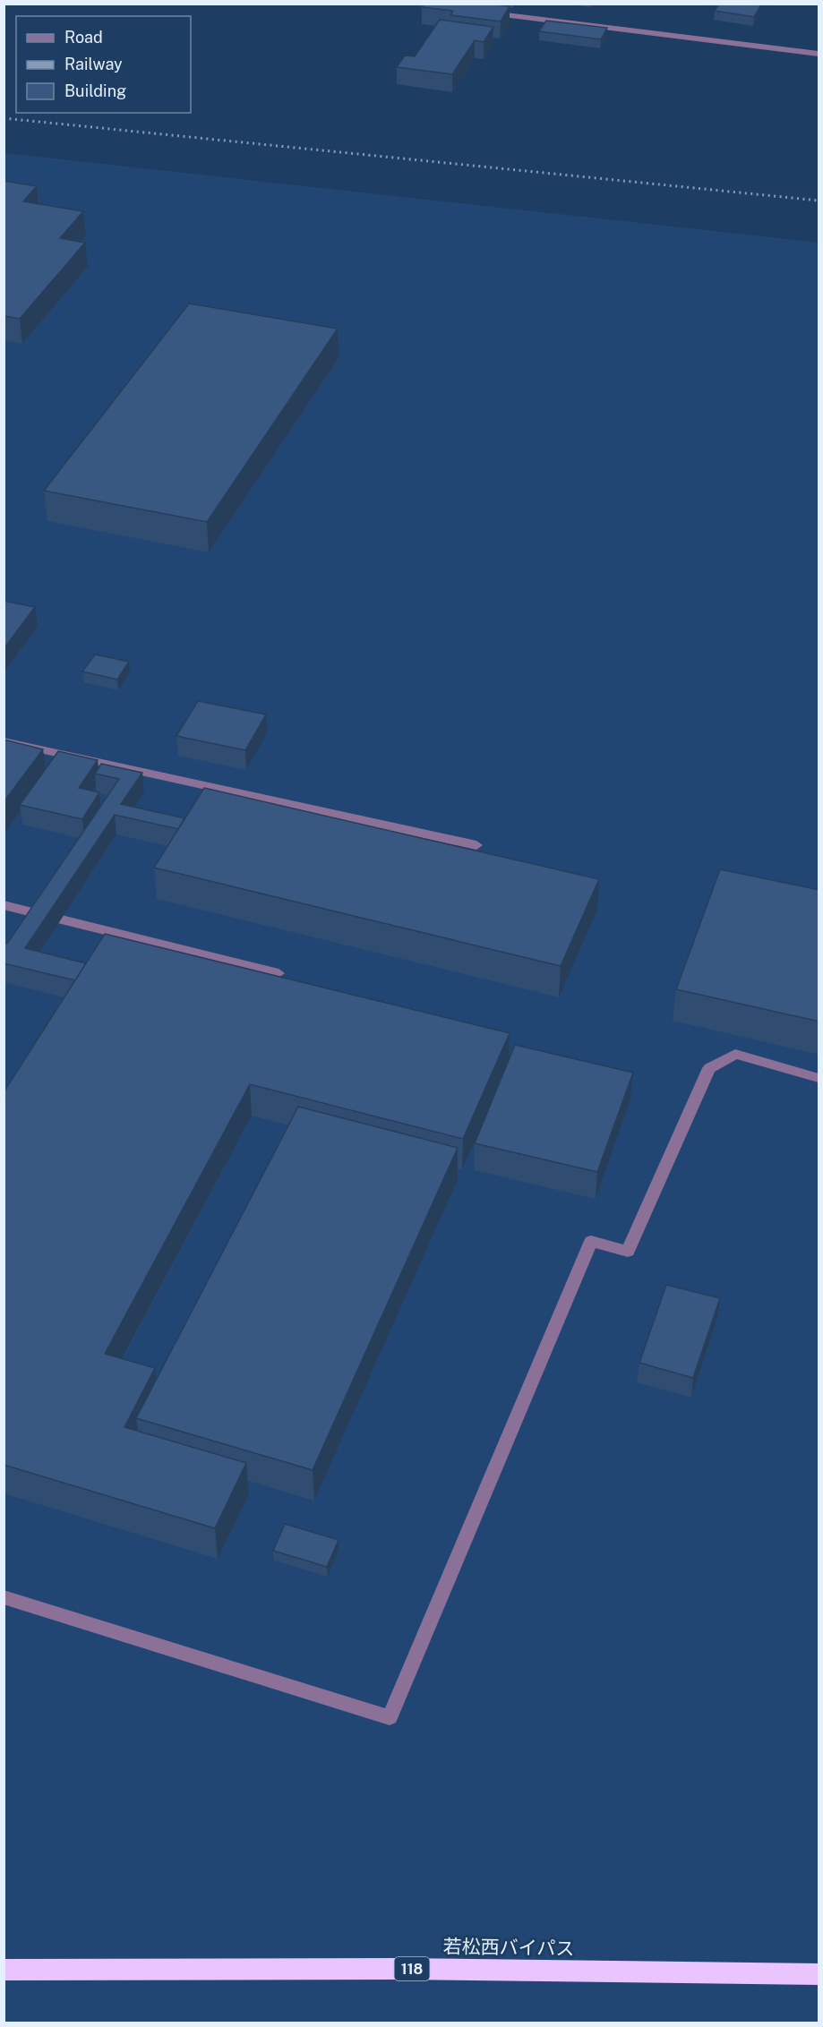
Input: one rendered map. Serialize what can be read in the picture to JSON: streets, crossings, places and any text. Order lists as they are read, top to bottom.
{
  "streets": {
    "highway": ["若松西バイパス", "118"]
  },
  "legend": ["Road", "Railway", "Building"]
}
